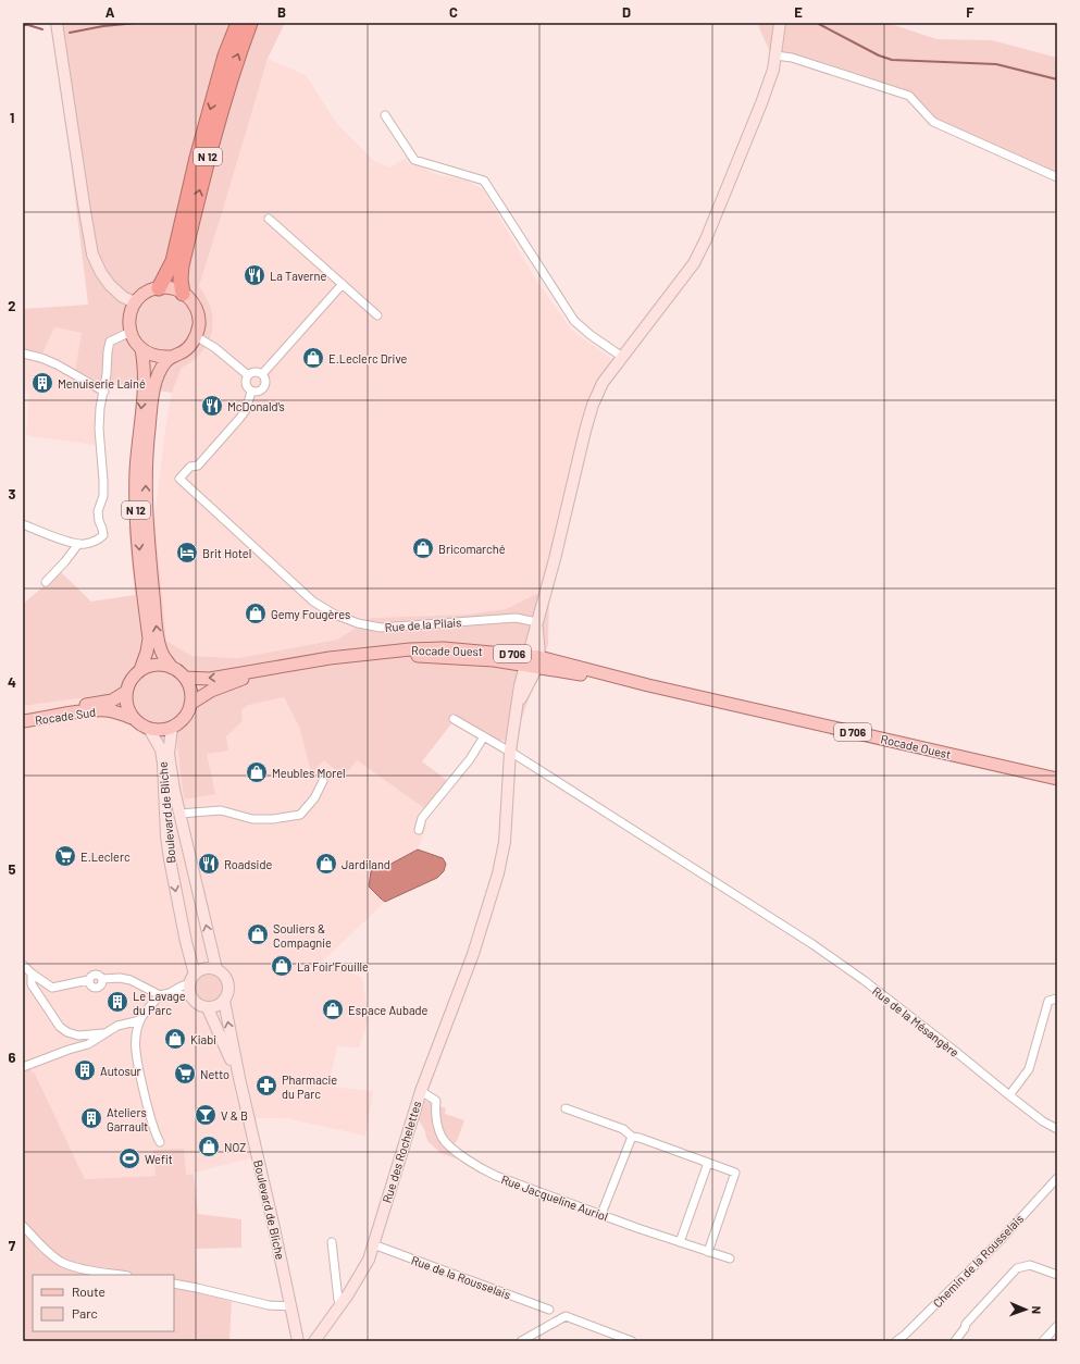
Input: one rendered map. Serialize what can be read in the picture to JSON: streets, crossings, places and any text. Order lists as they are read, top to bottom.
{
  "streets": {
    "highway": ["N 12"],
    "main road": ["Rocade Ouest", "D 706", "Rocade Sud"],
    "street": [
      "Rue de la Pilais",
      "Boulevard de Bliche",
      "Rue de la Mésangère",
      "Rue des Rochelettes",
      "Rue Jacqueline Auriol",
      "Chemin de la Rousselais",
      "Rue de la Rousselais"
    ]
  },
  "crossings": [
    ["N 12", "Rocade Ouest"],
    ["N 12", "Rocade Sud"],
    ["N 12", "Boulevard de Bliche"],
    ["Rue de la Pilais", "Rue des Rochelettes"],
    ["Rocade Ouest", "Rocade Sud"],
    ["Rocade Ouest", "Boulevard de Bliche"],
    ["Rocade Ouest", "Rue des Rochelettes"],
    ["Rocade Sud", "Boulevard de Bliche"],
    ["Rue de la Mésangère", "Rue des Rochelettes"],
    ["Rue des Rochelettes", "Rue Jacqueline Auriol"],
    ["Rue des Rochelettes", "Rue de la Rousselais"]
  ],
  "places": {
    "restaurant": ["La Taverne", "McDonald's", "Roadside"],
    "shop": [
      "E.Leclerc Drive",
      "Bricomarché",
      "Gemy Fougères",
      "Meubles Morel",
      "Jardiland",
      "Souliers & Compagnie",
      "La Foir'Fouille",
      "Espace Aubade",
      "Kiabi",
      "NOZ"
    ],
    "building": [
      "Menuiserie Lainé",
      "Le Lavage du Parc",
      "Autosur",
      "Ateliers Garrault"
    ],
    "hotel": ["Brit Hotel"],
    "supermarket": ["E.Leclerc", "Netto"],
    "pharmacy": ["Pharmacie du Parc"],
    "bar": ["V & B"],
    "sports": ["Wefit"]
  },
  "legend": ["Route", "Parc"],
  "north": "right",
  "grid": {
    "columns": [
      "A",
      "B",
      "C",
      "D",
      "E",
      "F"
    ],
    "rows": [
      "1",
      "2",
      "3",
      "4",
      "5",
      "6",
      "7"
    ]
  }
}
